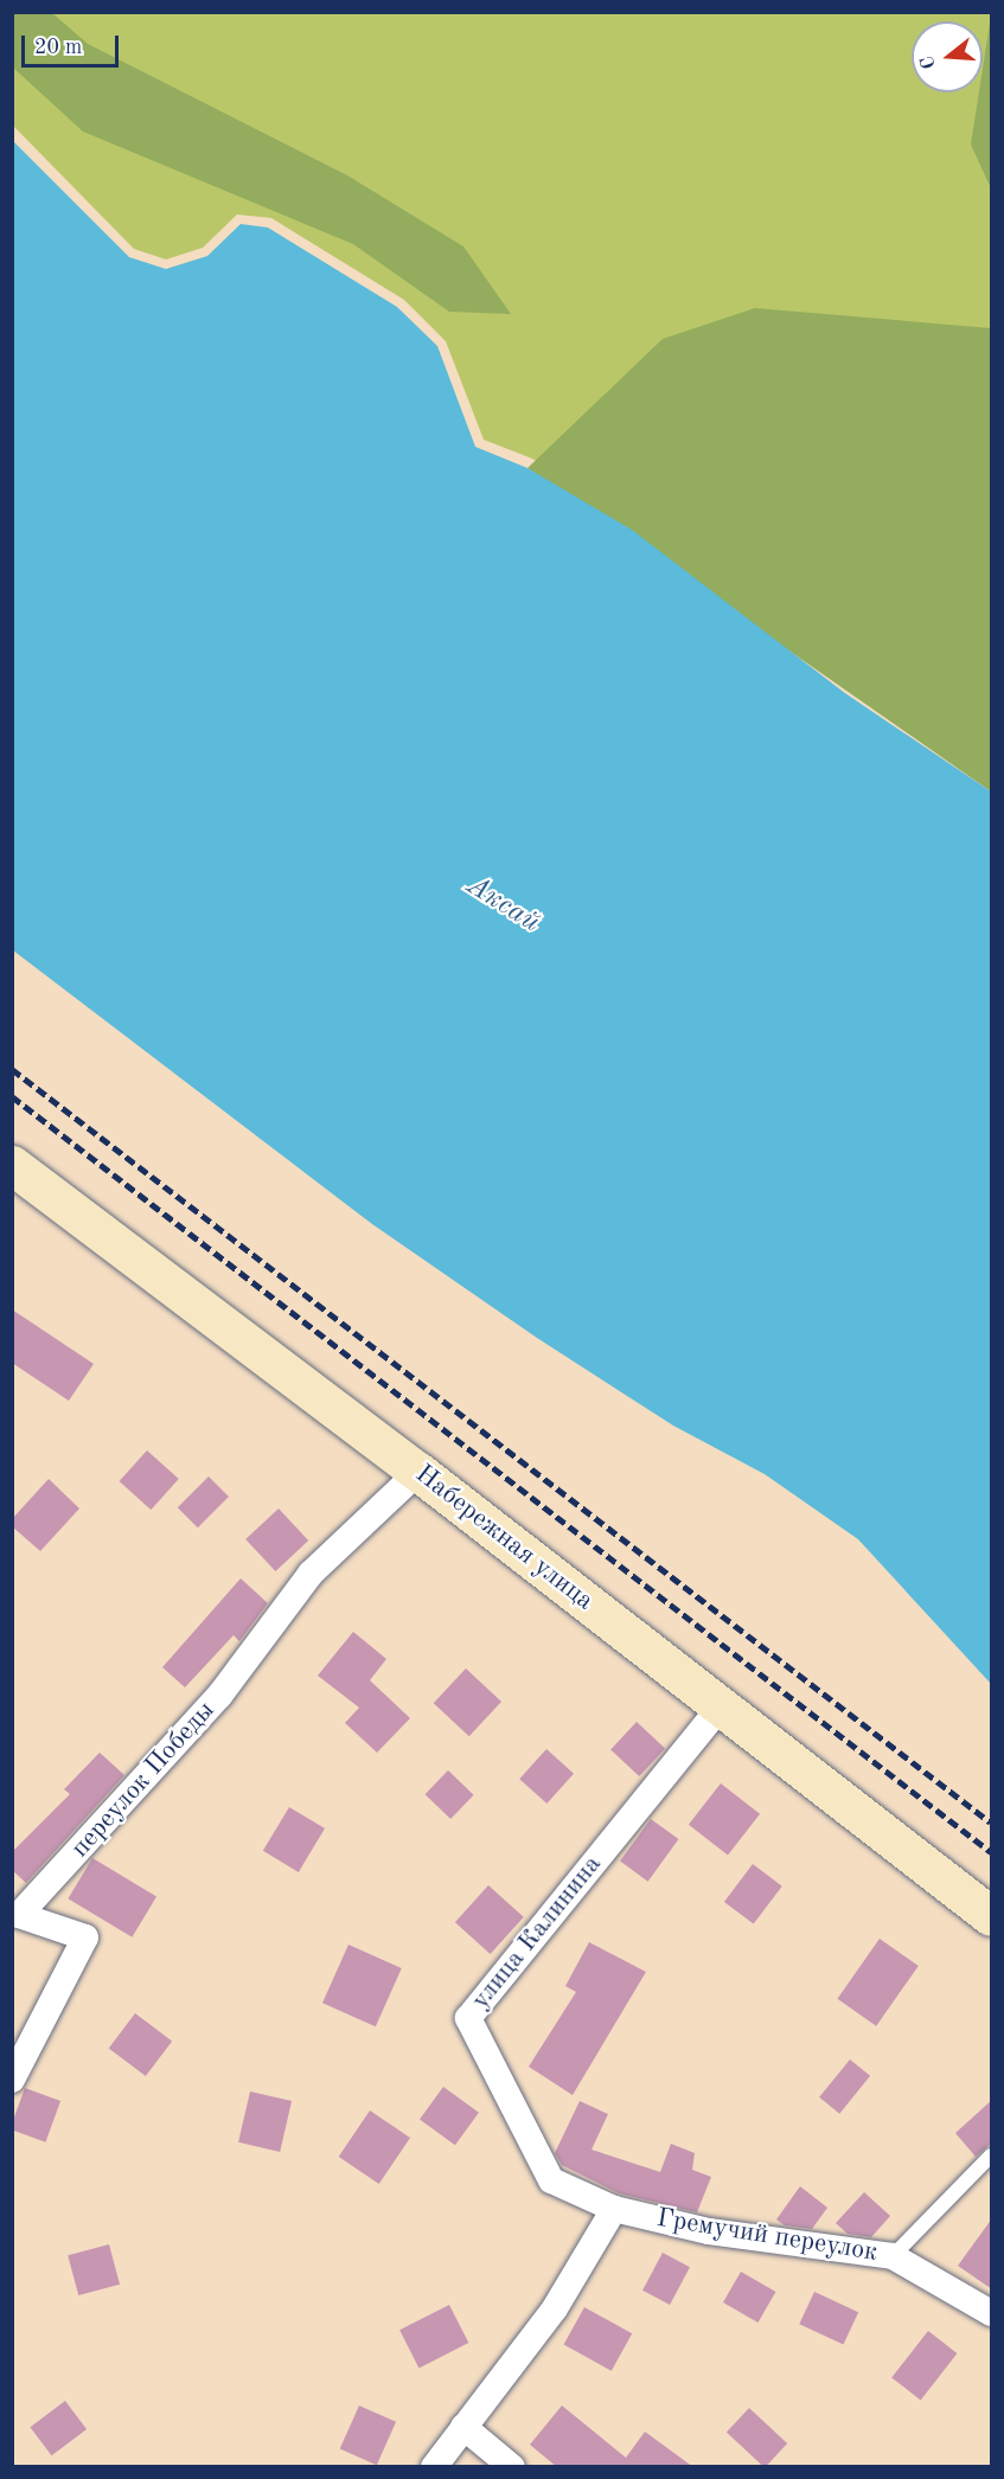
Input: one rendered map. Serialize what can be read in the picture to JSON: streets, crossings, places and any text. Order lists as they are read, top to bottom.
{
  "streets": {
    "street": [
      "Набережная улица",
      "переулок Победы",
      "улица Калинина",
      "Гремучий переулок"
    ]
  },
  "crossings": [
    ["Набережная улица", "переулок Победы"],
    ["Набережная улица", "улица Калинина"],
    ["улица Калинина", "Гремучий переулок"]
  ],
  "water": ["Аксай"],
  "scale_bar": "20 m",
  "north": "left"
}
